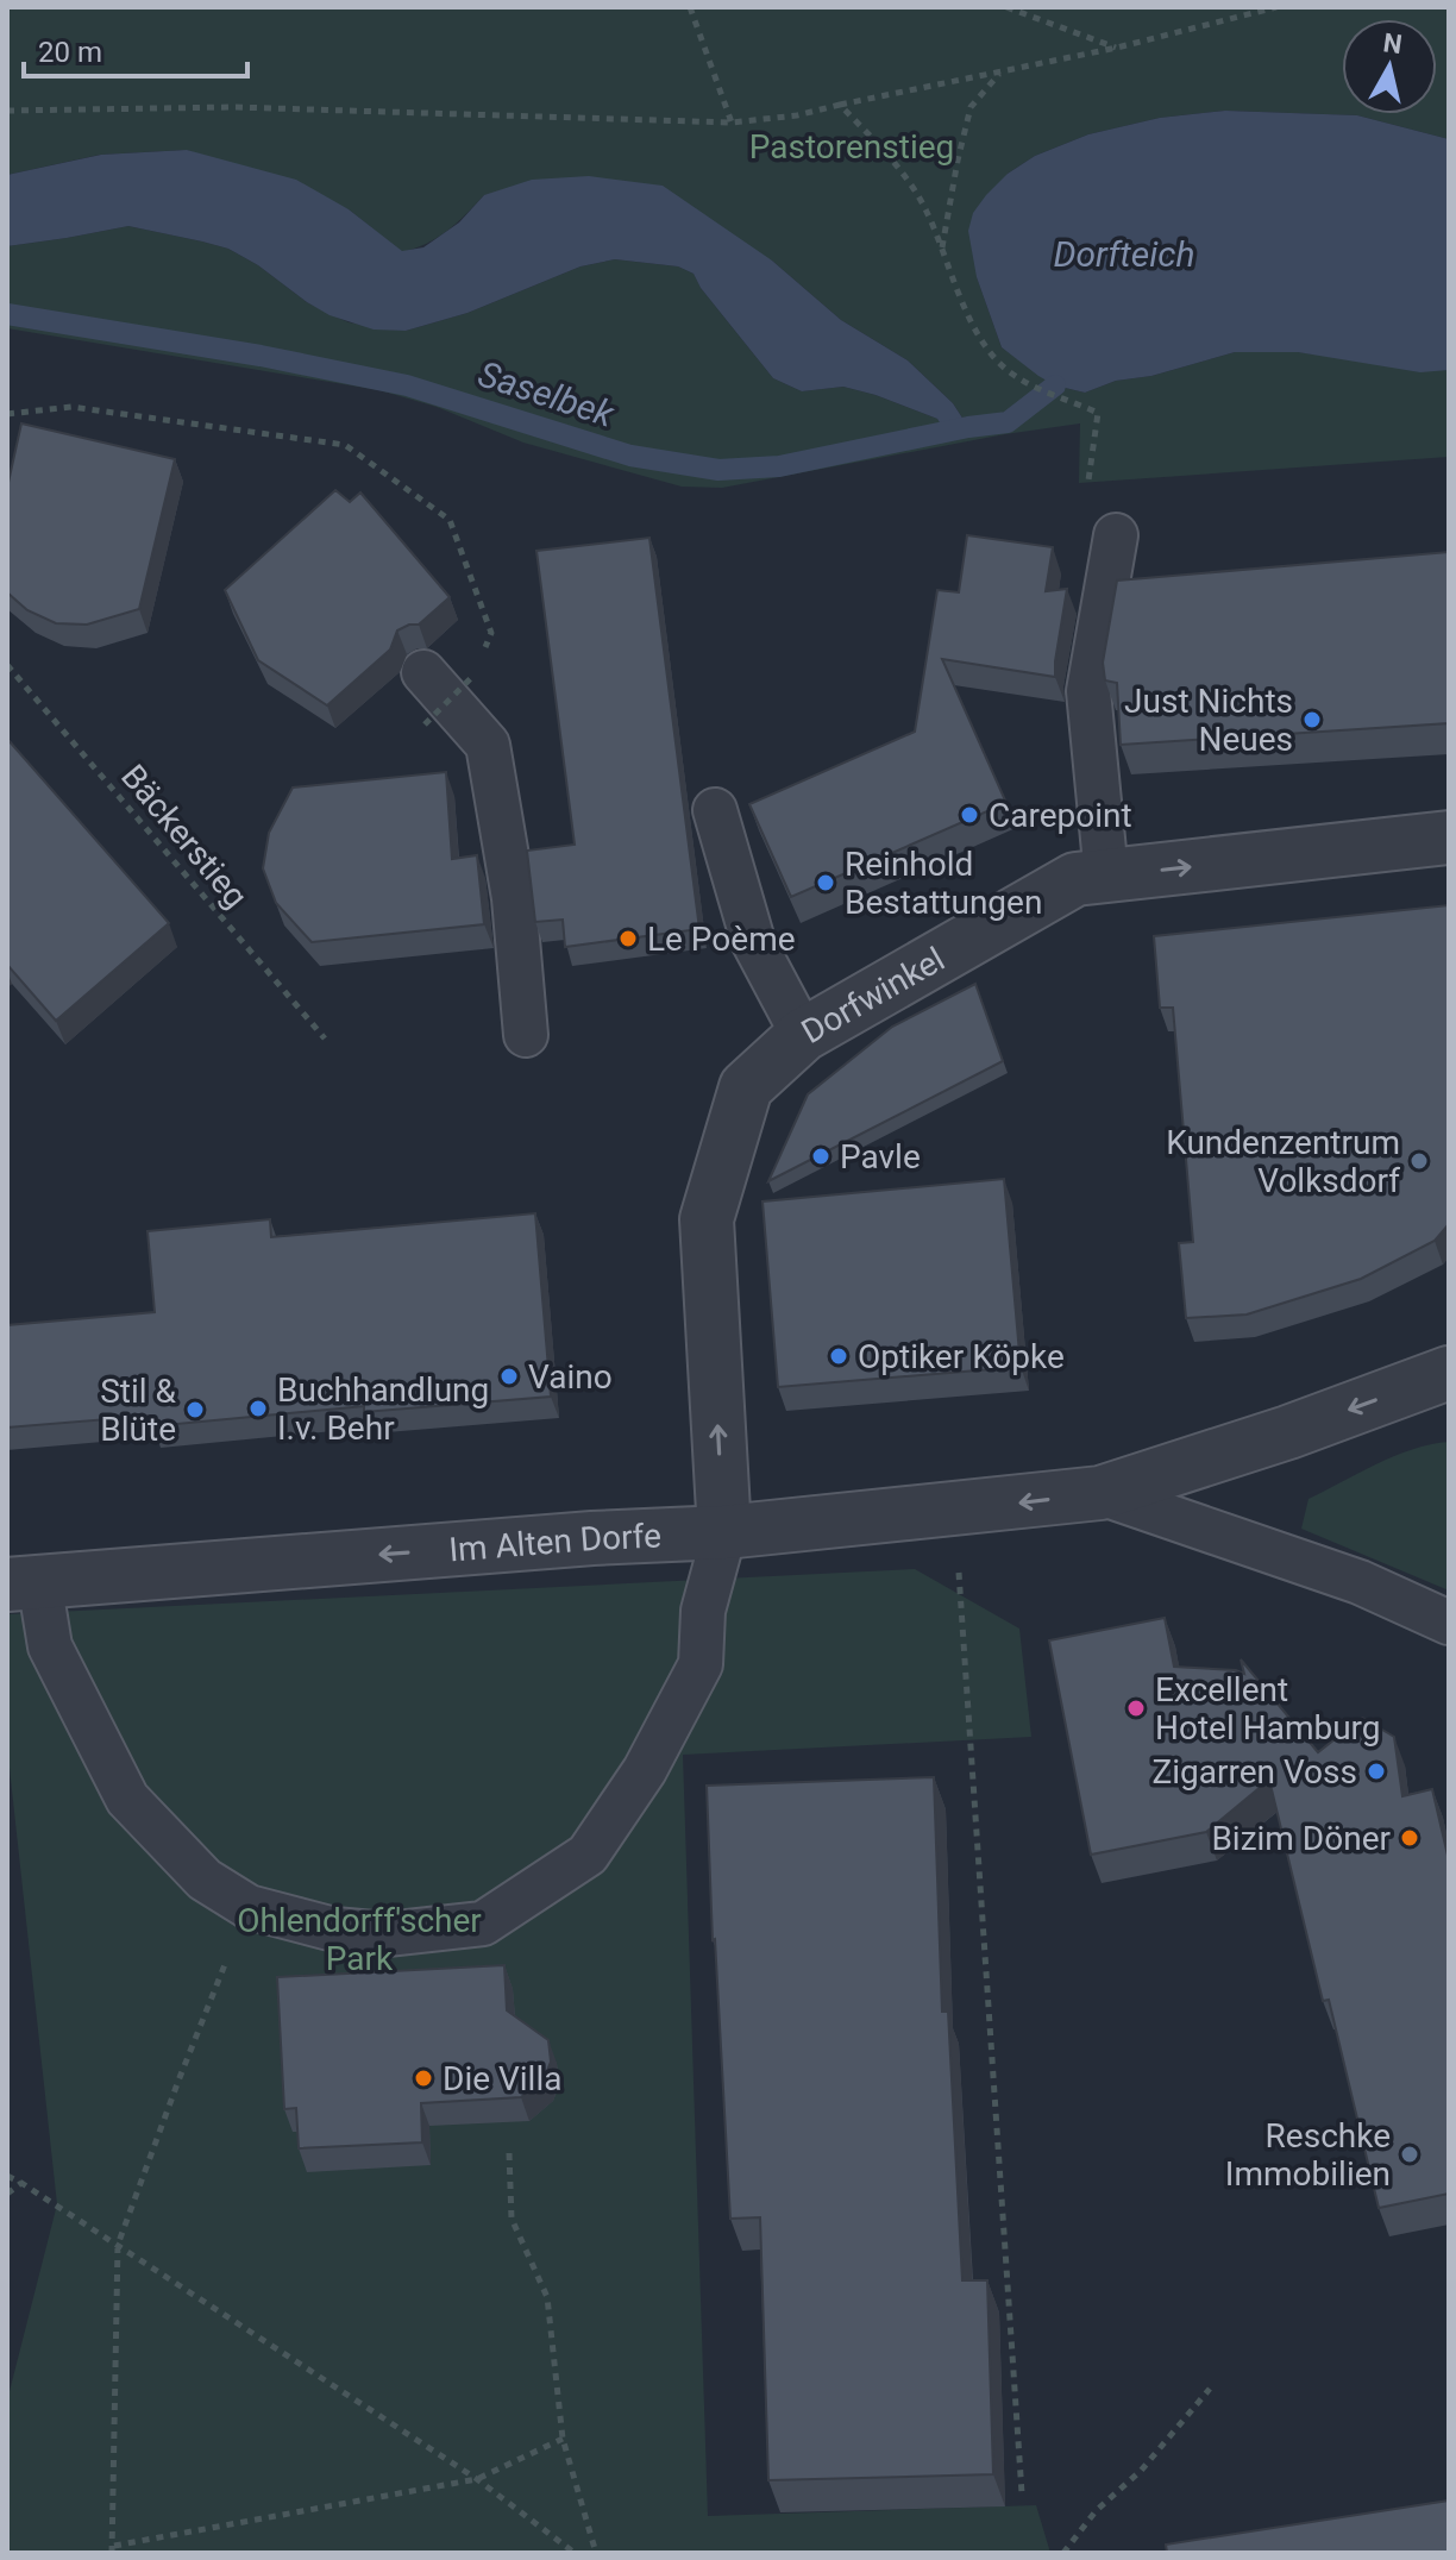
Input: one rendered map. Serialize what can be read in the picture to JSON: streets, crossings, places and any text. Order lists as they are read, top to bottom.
{
  "streets": {
    "street": ["Dorfwinkel", "Im Alten Dorfe"],
    "path": ["Bäckerstieg"]
  },
  "crossings": [
    ["Dorfwinkel", "Im Alten Dorfe"]
  ],
  "one_way": ["Im Alten Dorfe"],
  "water": ["Dorfteich", "Saselbek"],
  "parks": ["Pastorenstieg", "Ohlendorff'scher Park"],
  "places": [
    "Just Nichts Neues",
    "Carepoint",
    "Reinhold Bestattungen",
    "Le Poème",
    "Pavle",
    "Kundenzentrum Volksdorf",
    "Optiker Köpke",
    "Vaino",
    "Buchhandlung I.v. Behr",
    "Stil & Blüte",
    "Excellent Hotel Hamburg",
    "Zigarren Voss",
    "Bizim Döner",
    "Die Villa",
    "Reschke Immobilien"
  ],
  "scale_bar": "20 m",
  "north": "top"
}
